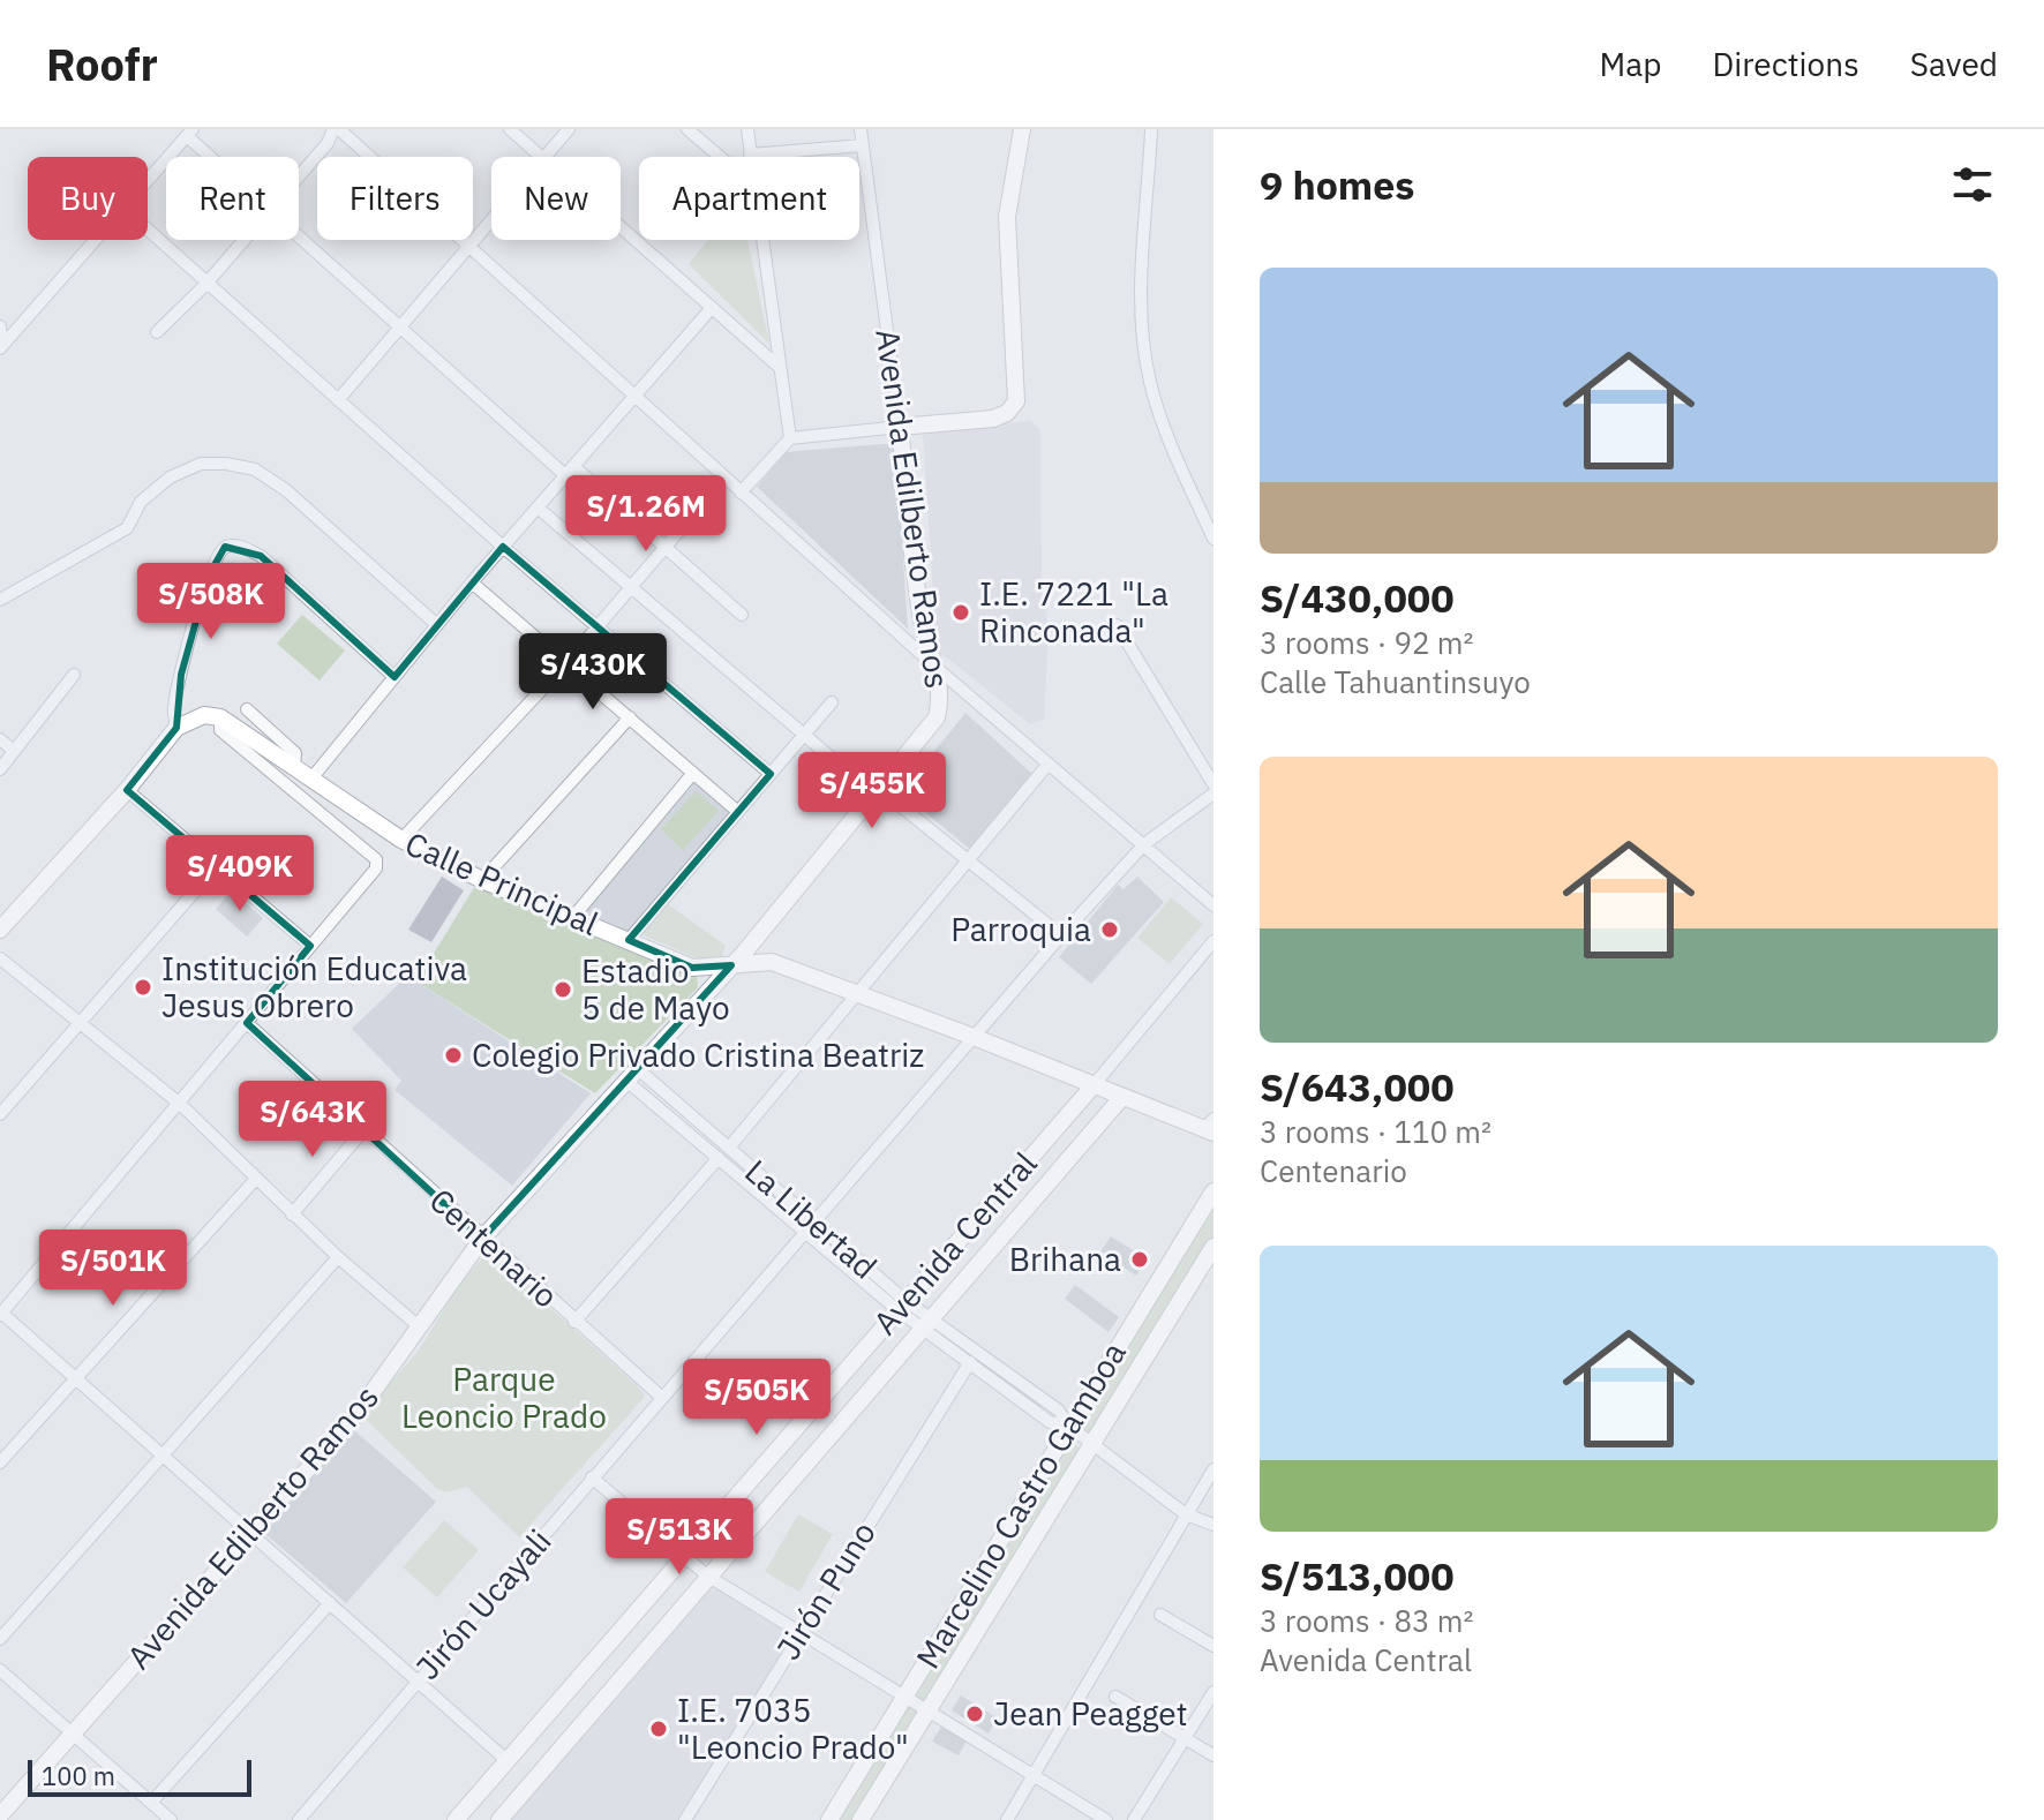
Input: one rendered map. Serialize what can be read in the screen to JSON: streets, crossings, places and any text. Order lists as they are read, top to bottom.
{
  "streets": {
    "street": [
      "Avenida Edilberto Ramos",
      "Calle Principal",
      "La Libertad",
      "Avenida Central",
      "Centenario",
      "Marcelino Castro Gamboa",
      "Jirón Puno",
      "Jirón Ucayali"
    ]
  },
  "crossings": [
    ["Avenida Edilberto Ramos", "Calle Principal"],
    ["Avenida Edilberto Ramos", "La Libertad"],
    ["Avenida Edilberto Ramos", "Centenario"],
    ["Calle Principal", "Avenida Central"],
    ["Calle Principal", "Jirón Ucayali"],
    ["La Libertad", "Avenida Central"],
    ["La Libertad", "Marcelino Castro Gamboa"],
    ["La Libertad", "Jirón Puno"],
    ["La Libertad", "Jirón Ucayali"],
    ["Centenario", "Jirón Ucayali"]
  ],
  "parks": ["Parque Leoncio Prado"],
  "places": [
    "I.E. 7221 \"La Rinconada\"",
    "Parroquia",
    "Institución Educativa Jesus Obrero",
    "Estadio 5 de Mayo",
    "Colegio Privado Cristina Beatriz",
    "Brihana",
    "Jean Peagget",
    "I.E. 7035 \"Leoncio Prado\""
  ],
  "scale_bar": "100 m",
  "page": {
    "header": "Roofr",
    "nav": ["Map", "Directions", "Saved"],
    "heading": "9 homes",
    "chip": [
      "Buy",
      "Rent",
      "Filters",
      "New",
      "Apartment"
    ],
    "list": [
      {
        "name": "S/430,000",
        "note": "3 rooms · 92 m² · Calle Tahuantinsuyo"
      },
      {
        "name": "S/643,000",
        "note": "3 rooms · 110 m² · Centenario"
      },
      {
        "name": "S/513,000",
        "note": "3 rooms · 83 m² · Avenida Central"
      }
    ],
    "price": [
      "S/1.26M",
      "S/508K",
      "S/430K",
      "S/455K",
      "S/409K",
      "S/643K",
      "S/501K",
      "S/505K",
      "S/513K"
    ],
    "scale": "100 m"
  }
}
